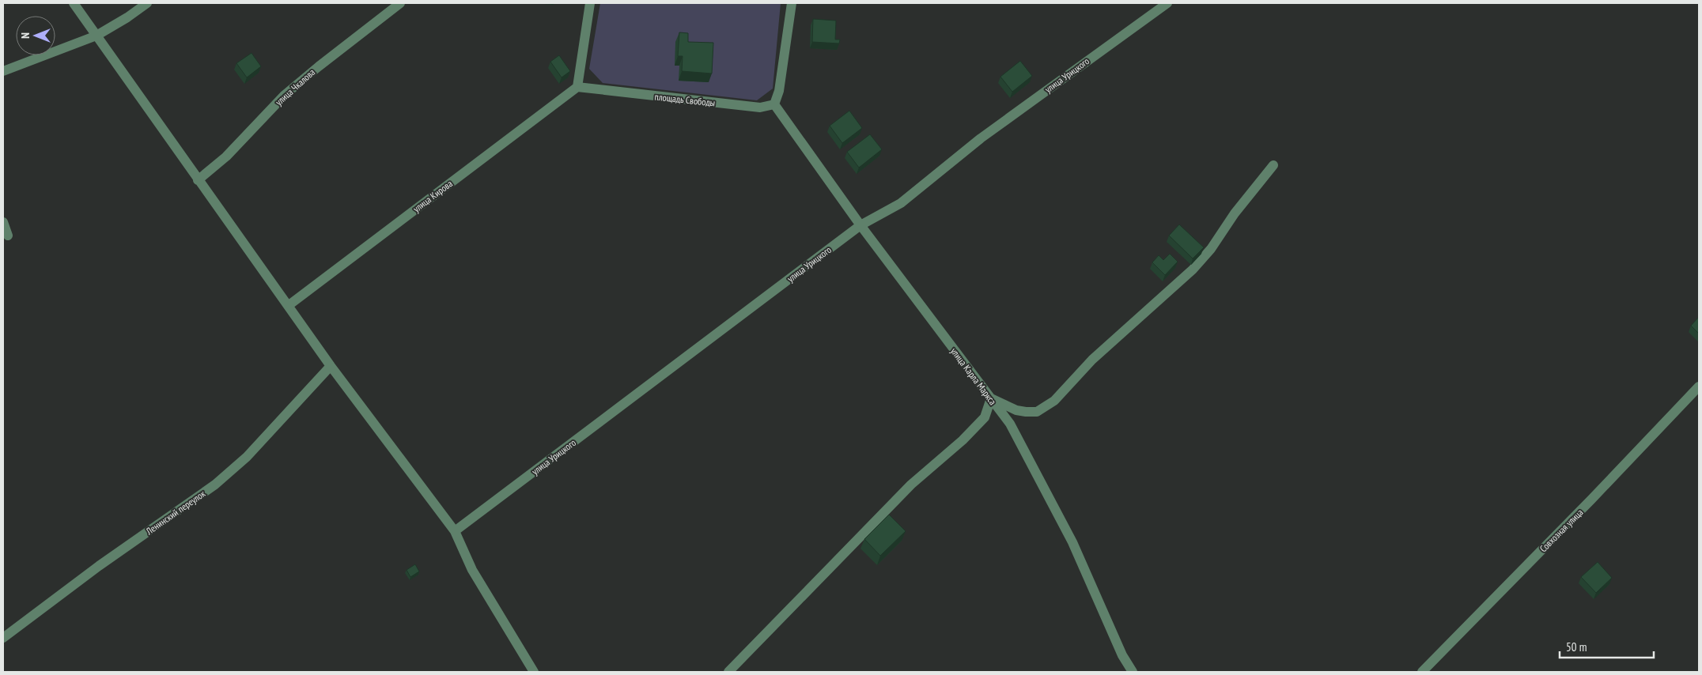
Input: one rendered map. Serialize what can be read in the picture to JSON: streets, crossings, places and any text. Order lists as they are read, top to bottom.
{
  "streets": {
    "street": [
      "улица Урицкого",
      "улица Чкалова",
      "площадь Свободы",
      "улица Кирова",
      "улица Карла Маркса",
      "Ленинский переулок",
      "Совхозная улица"
    ]
  },
  "crossings": [
    ["улица Урицкого", "улица Карла Маркса"],
    ["площадь Свободы", "улица Кирова"],
    ["площадь Свободы", "улица Карла Маркса"]
  ],
  "scale_bar": "50 m",
  "north": "left"
}
